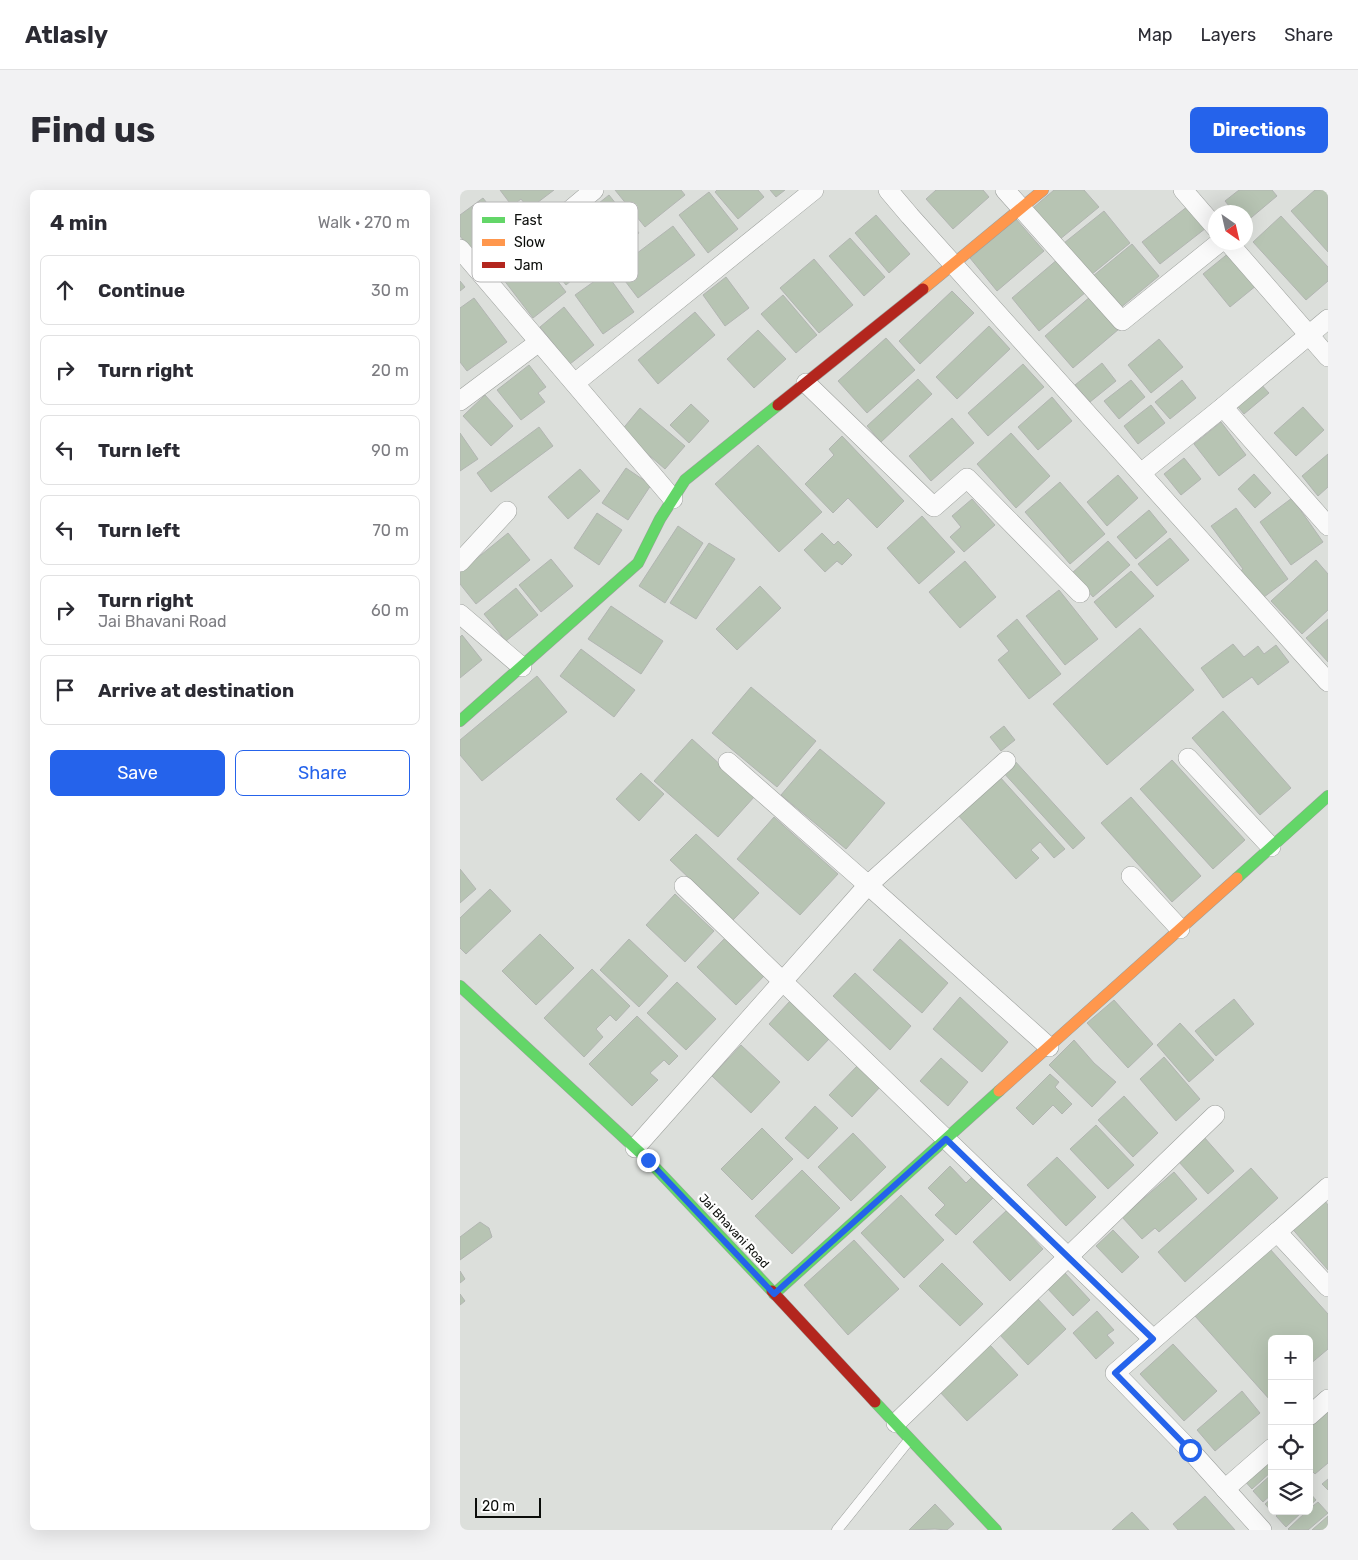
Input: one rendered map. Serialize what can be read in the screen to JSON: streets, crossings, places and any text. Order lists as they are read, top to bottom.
{
  "streets": {
    "street": ["Jai Bhavani Road"]
  },
  "legend": ["Fast", "Slow", "Jam"],
  "scale_bar": "20 m",
  "north": "bottom right",
  "page": {
    "header": "Atlasly",
    "nav": ["Map", "Layers", "Share"],
    "buttons": [
      "Directions",
      ["Save", "Share"]
    ],
    "title": "Find us",
    "heading": ["4 min", "Walk · 270 m"],
    "list": [
      ["Continue", "30 m"],
      ["Turn right", "20 m"],
      ["Turn left", "90 m"],
      ["Turn left", "70 m"],
      ["Turn right", "Jai Bhavani Road", "60 m"],
      "Arrive at destination"
    ],
    "map_buttons": ["+", "−"],
    "scale": "20 m"
  }
}
